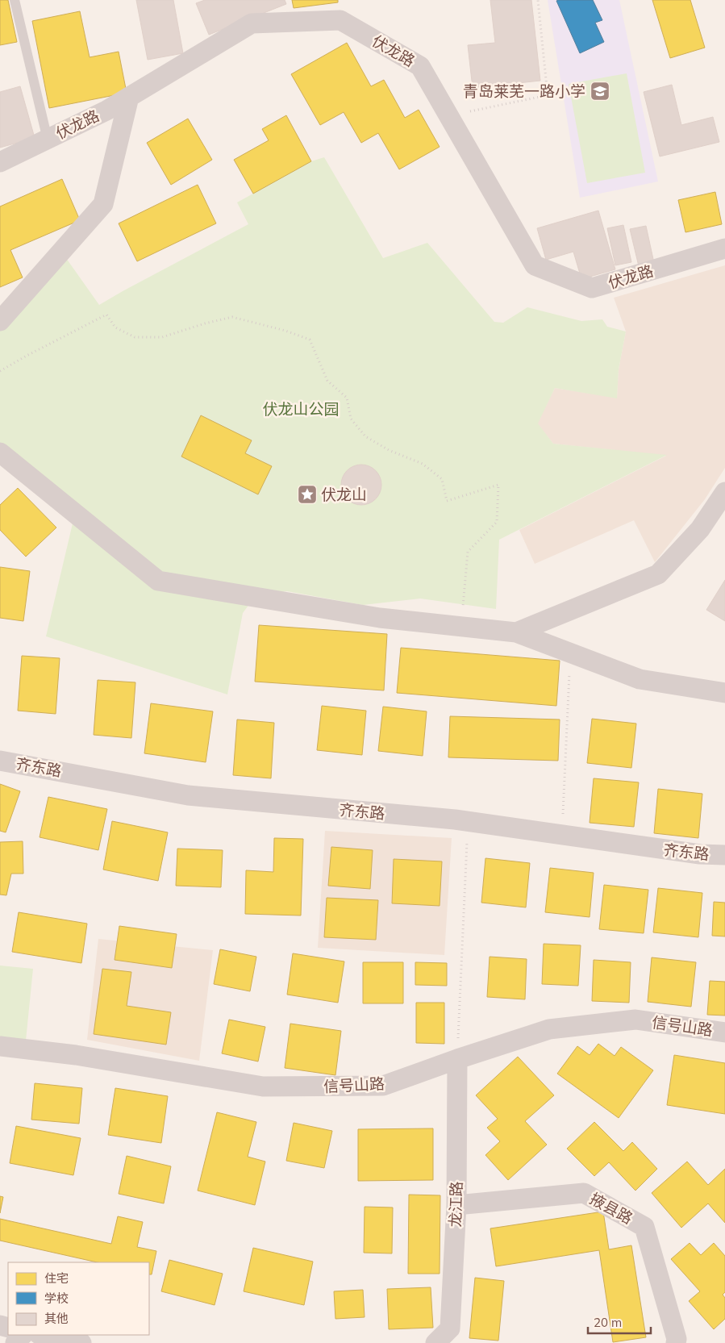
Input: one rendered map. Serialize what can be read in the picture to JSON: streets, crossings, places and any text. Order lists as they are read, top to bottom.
{
  "streets": {
    "street": [
      "伏龙路",
      "齐东路",
      "信号山路",
      "龙江路",
      "掖县路"
    ]
  },
  "crossings": [
    ["信号山路", "龙江路"],
    ["龙江路", "掖县路"]
  ],
  "parks": ["伏龙山公园"],
  "places": {
    "school or university": ["青岛莱芜一路小学"],
    "place": ["伏龙山"]
  },
  "legend": ["住宅", "学校", "其他"],
  "scale_bar": "20 m"
}
